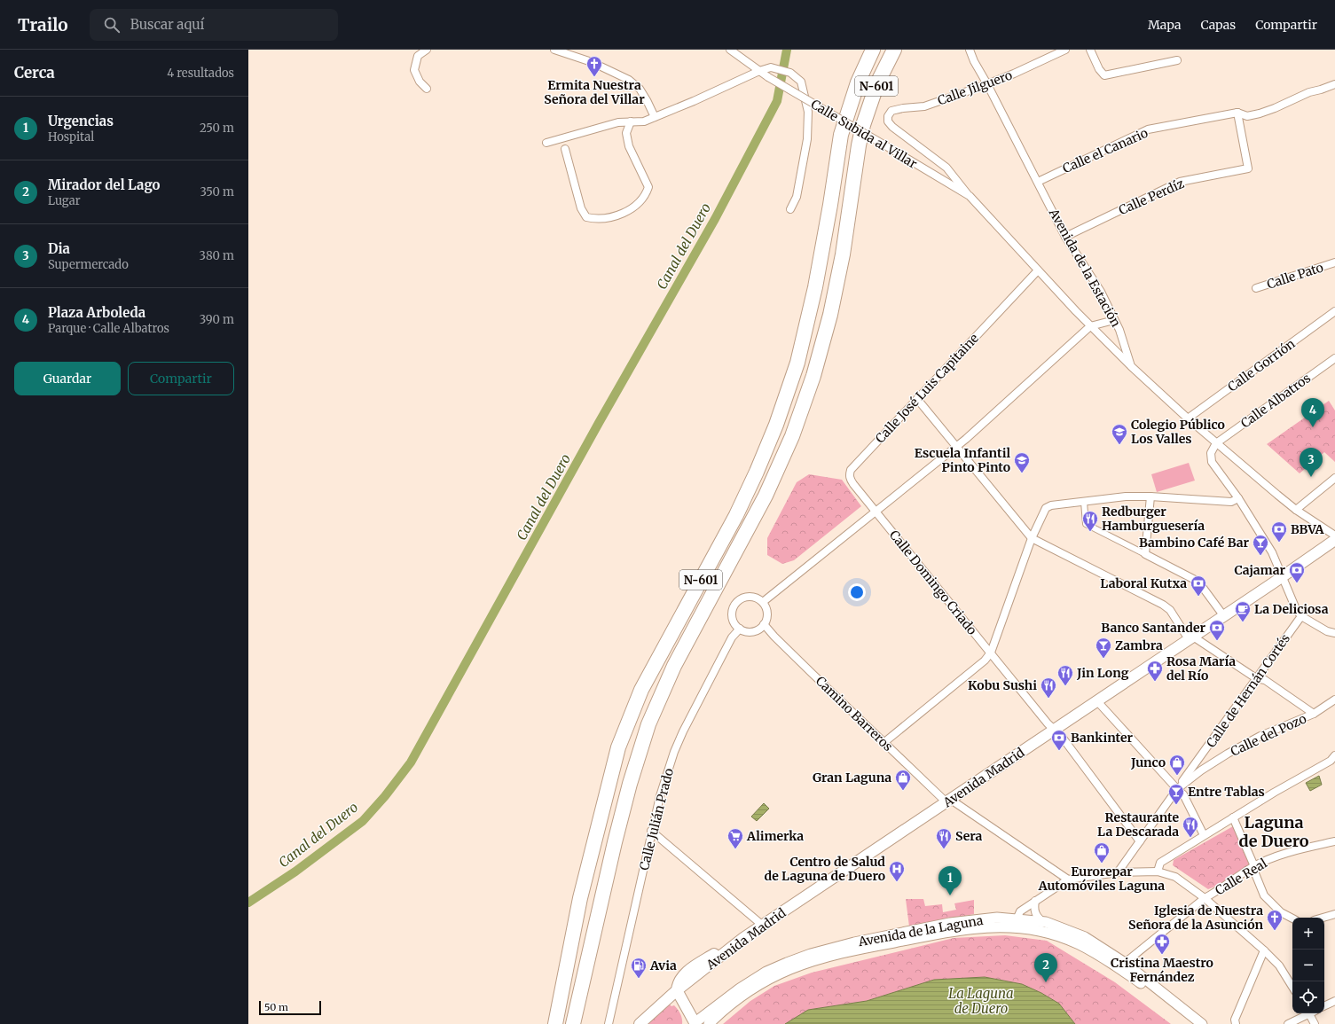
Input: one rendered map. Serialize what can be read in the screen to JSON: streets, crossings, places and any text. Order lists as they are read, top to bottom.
{
  "streets": {
    "highway": ["N-601"],
    "main road": ["Avenida Madrid"],
    "street": [
      "Calle Jilguero",
      "Calle Subida al Villar",
      "Calle el Canario",
      "Calle Perdíz",
      "Avenida de la Estación",
      "Calle Pato",
      "Calle Gorrión",
      "Calle José Luis Capitaine",
      "Calle Albatros",
      "Calle Domingo Criado",
      "Calle de Hernán Cortés",
      "Camino Barreros",
      "Calle del Pozo",
      "Calle Julián Prado",
      "Calle Real",
      "Avenida de la Laguna"
    ]
  },
  "crossings": [
    ["Calle Jilguero", "Calle Subida al Villar"],
    ["Calle Jilguero", "Avenida de la Estación"],
    ["Calle Subida al Villar", "Avenida de la Estación"],
    ["Calle Subida al Villar", "Calle José Luis Capitaine"],
    ["Calle el Canario", "Calle Perdíz"],
    ["Calle el Canario", "Avenida de la Estación"],
    ["Calle Perdíz", "Avenida de la Estación"],
    ["Avenida de la Estación", "Calle Gorrión"],
    ["Avenida de la Estación", "Calle Albatros"],
    ["Calle José Luis Capitaine", "Calle Domingo Criado"],
    ["Calle Domingo Criado", "Calle de Hernán Cortés"],
    ["Calle Domingo Criado", "Avenida Madrid"],
    ["Calle de Hernán Cortés", "Calle del Pozo"],
    ["Camino Barreros", "Avenida Madrid"],
    ["Camino Barreros", "Calle Julián Prado"],
    ["Calle Real", "Avenida de la Laguna"]
  ],
  "districts": ["Laguna de Duero"],
  "water": ["Canal del Duero", "La Laguna de Duero"],
  "places": {
    "church": ["Ermita Nuestra Señora del Villar", "Iglesia de Nuestra Señora de la Asunción"],
    "school or university": ["Colegio Público Los Valles", "Escuela Infantil Pinto Pinto"],
    "restaurant": [
      "Redburger Hamburguesería",
      "Jin Long",
      "Kobu Sushi",
      "Restaurante La Descarada",
      "Sera"
    ],
    "bank": [
      "BBVA",
      "Cajamar",
      "Laboral Kutxa",
      "Banco Santander",
      "Bankinter"
    ],
    "bar": ["Bambino Café Bar", "Zambra", "Entre Tablas"],
    "cafe": ["La Deliciosa"],
    "pharmacy": ["Rosa María del Río", "Cristina Maestro Fernández"],
    "shop": ["Junco", "Gran Laguna", "Eurorepar Automóviles Laguna"],
    "supermarket": ["Alimerka"],
    "hospital": ["Centro de Salud de Laguna de Duero"],
    "fuel station": ["Avia"]
  },
  "scale_bar": "50 m",
  "page": {
    "header": "Trailo",
    "search": "Buscar aquí",
    "nav": ["Mapa", "Capas", "Compartir"],
    "heading": ["Cerca", "4 resultados"],
    "list": [
      {
        "mark": "1",
        "name": "Urgencias",
        "note": "Hospital",
        "value": "250 m"
      },
      {
        "mark": "2",
        "name": "Mirador del Lago",
        "note": "Lugar",
        "value": "350 m"
      },
      {
        "mark": "3",
        "name": "Dia",
        "note": "Supermercado",
        "value": "380 m"
      },
      {
        "mark": "4",
        "name": "Plaza Arboleda",
        "note": "Parque · Calle Albatros",
        "value": "390 m"
      }
    ],
    "buttons": ["Guardar", "Compartir"],
    "pins": [
      "4",
      "3",
      "1",
      "2"
    ],
    "map_buttons": ["+", "−"],
    "scale": "50 m"
  }
}
